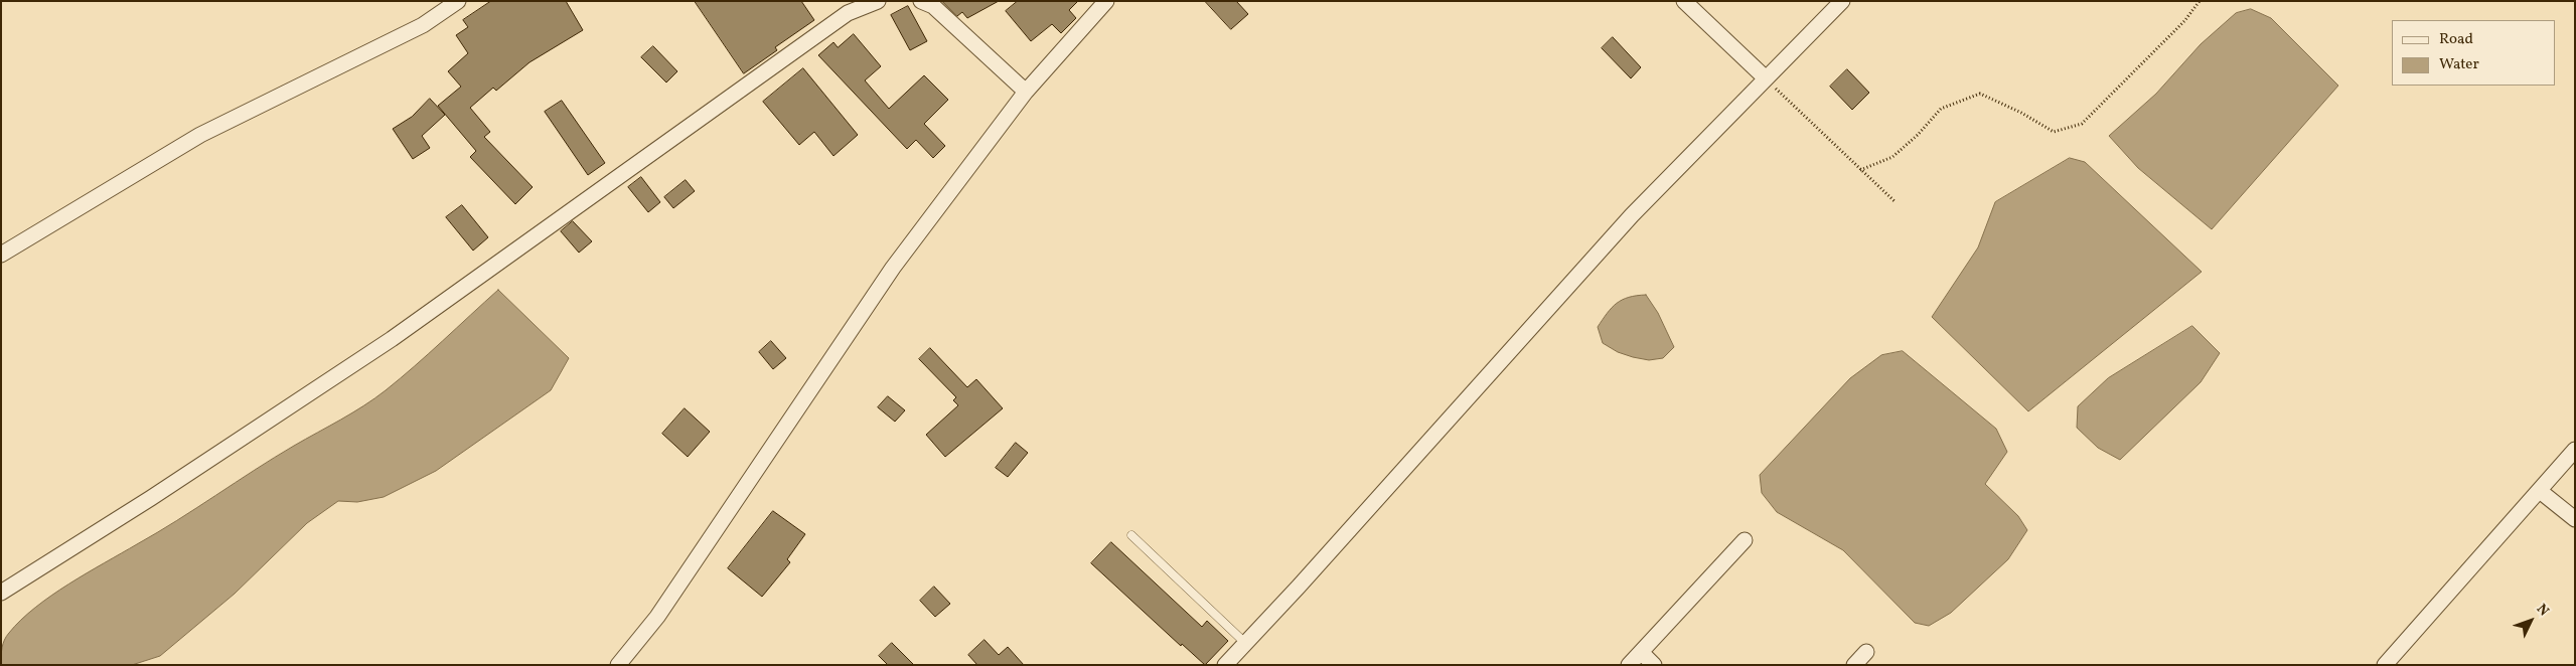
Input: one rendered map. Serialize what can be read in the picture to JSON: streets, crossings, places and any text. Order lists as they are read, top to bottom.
{
  "legend": ["Road", "Water"],
  "north": "top right"
}
